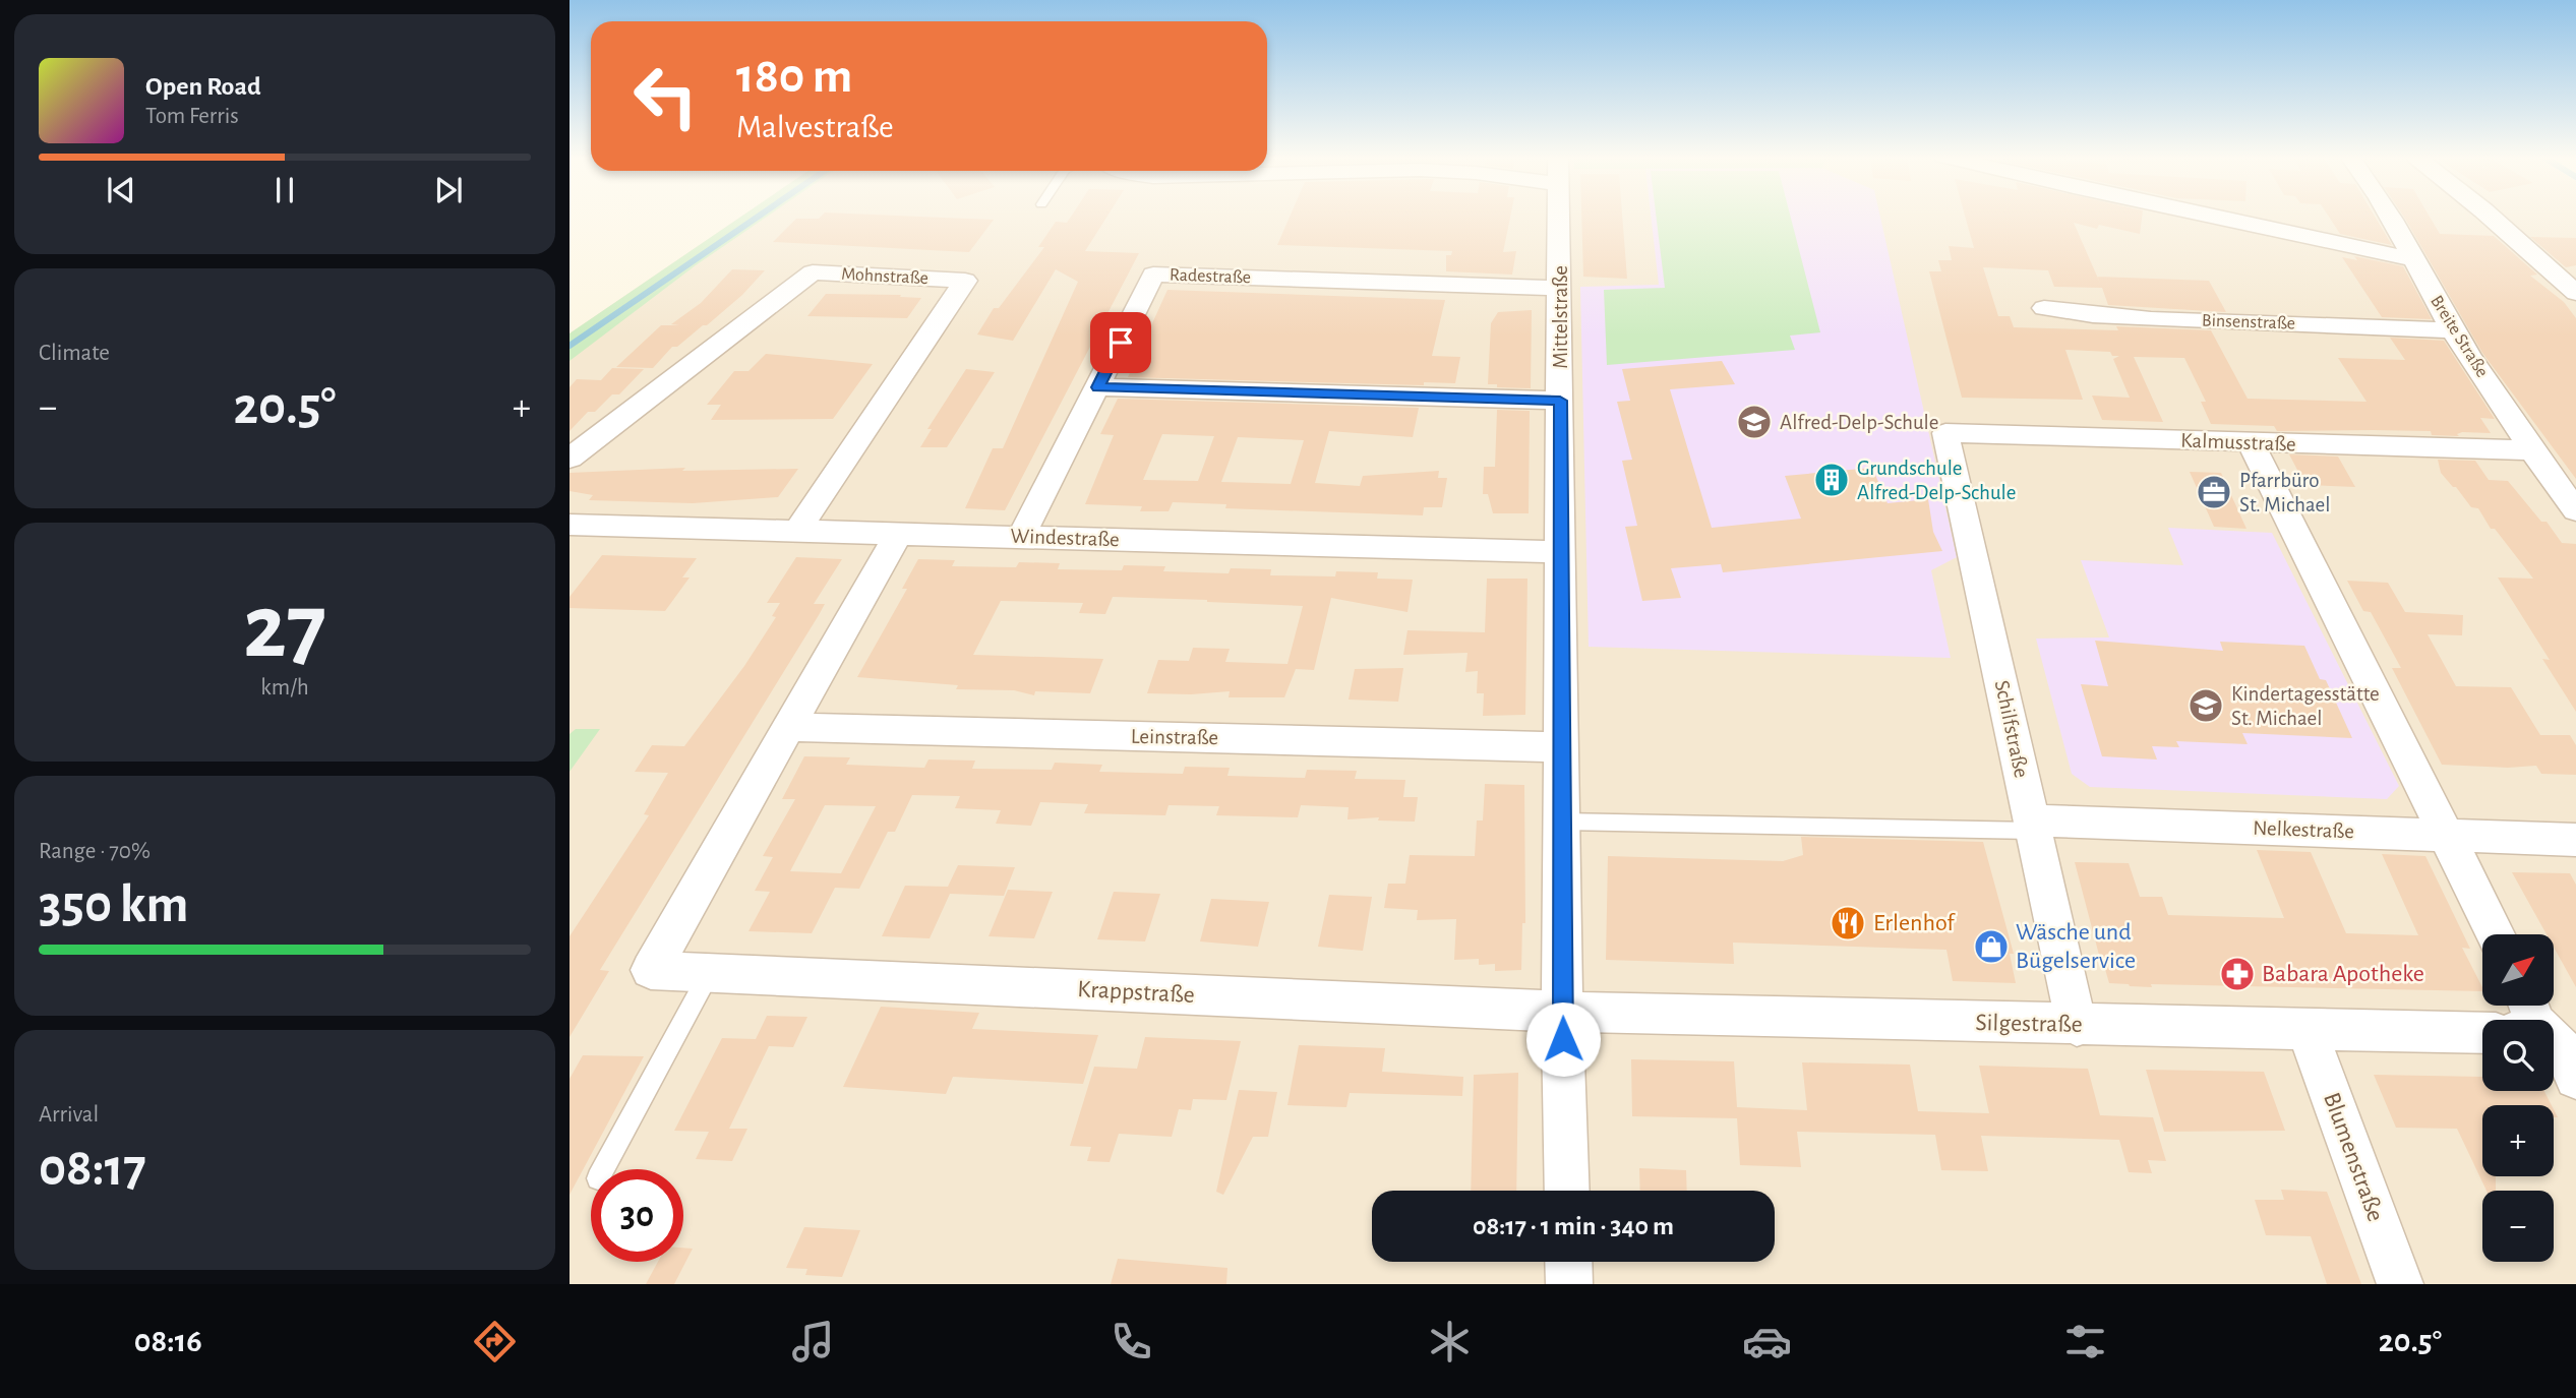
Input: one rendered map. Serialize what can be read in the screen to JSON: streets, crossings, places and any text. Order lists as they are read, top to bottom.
{
  "streets": {
    "street": [
      "Mohnstraße",
      "Radestraße",
      "Mittelstraße",
      "Binsenstraße",
      "Breite Straße",
      "Kalmusstraße",
      "Windestraße",
      "Schilfstraße",
      "Leinstraße",
      "Nelkestraße",
      "Krappstraße",
      "Silgestraße",
      "Blumenstraße"
    ]
  },
  "crossings": [
    ["Mohnstraße", "Windestraße"],
    ["Radestraße", "Mittelstraße"],
    ["Radestraße", "Windestraße"],
    ["Mittelstraße", "Windestraße"],
    ["Mittelstraße", "Leinstraße"],
    ["Mittelstraße", "Krappstraße"],
    ["Mittelstraße", "Silgestraße"],
    ["Binsenstraße", "Breite Straße"],
    ["Breite Straße", "Kalmusstraße"],
    ["Kalmusstraße", "Schilfstraße"],
    ["Windestraße", "Krappstraße"],
    ["Schilfstraße", "Nelkestraße"],
    ["Schilfstraße", "Silgestraße"],
    ["Leinstraße", "Krappstraße"],
    ["Krappstraße", "Silgestraße"],
    ["Silgestraße", "Blumenstraße"]
  ],
  "places": {
    "school or university": ["Alfred-Delp-Schule", "Kindertagesstätte St. Michael"],
    "building": ["Grundschule Alfred-Delp-Schule"],
    "office": ["Pfarrbüro St. Michael"],
    "restaurant": ["Erlenhof"],
    "shop": ["Wäsche und Bügelservice"],
    "pharmacy": ["Babara Apotheke"]
  },
  "north": "top right",
  "page": {
    "turn": ["180 m", "Malvestraße"],
    "song": ["Open Road", "Tom Ferris"],
    "tile": [
      "Climate",
      ["27", "km/h"],
      ["Range · 70%", "350 km"],
      ["Arrival", "08:17"]
    ],
    "heat": ["−", "20.5°", "+"],
    "map_buttons": ["+", "−"],
    "limit": "30",
    "trip": "08:17 · 1 min · 340 m",
    "tabs": ["08:16", "20.5°"]
  }
}
